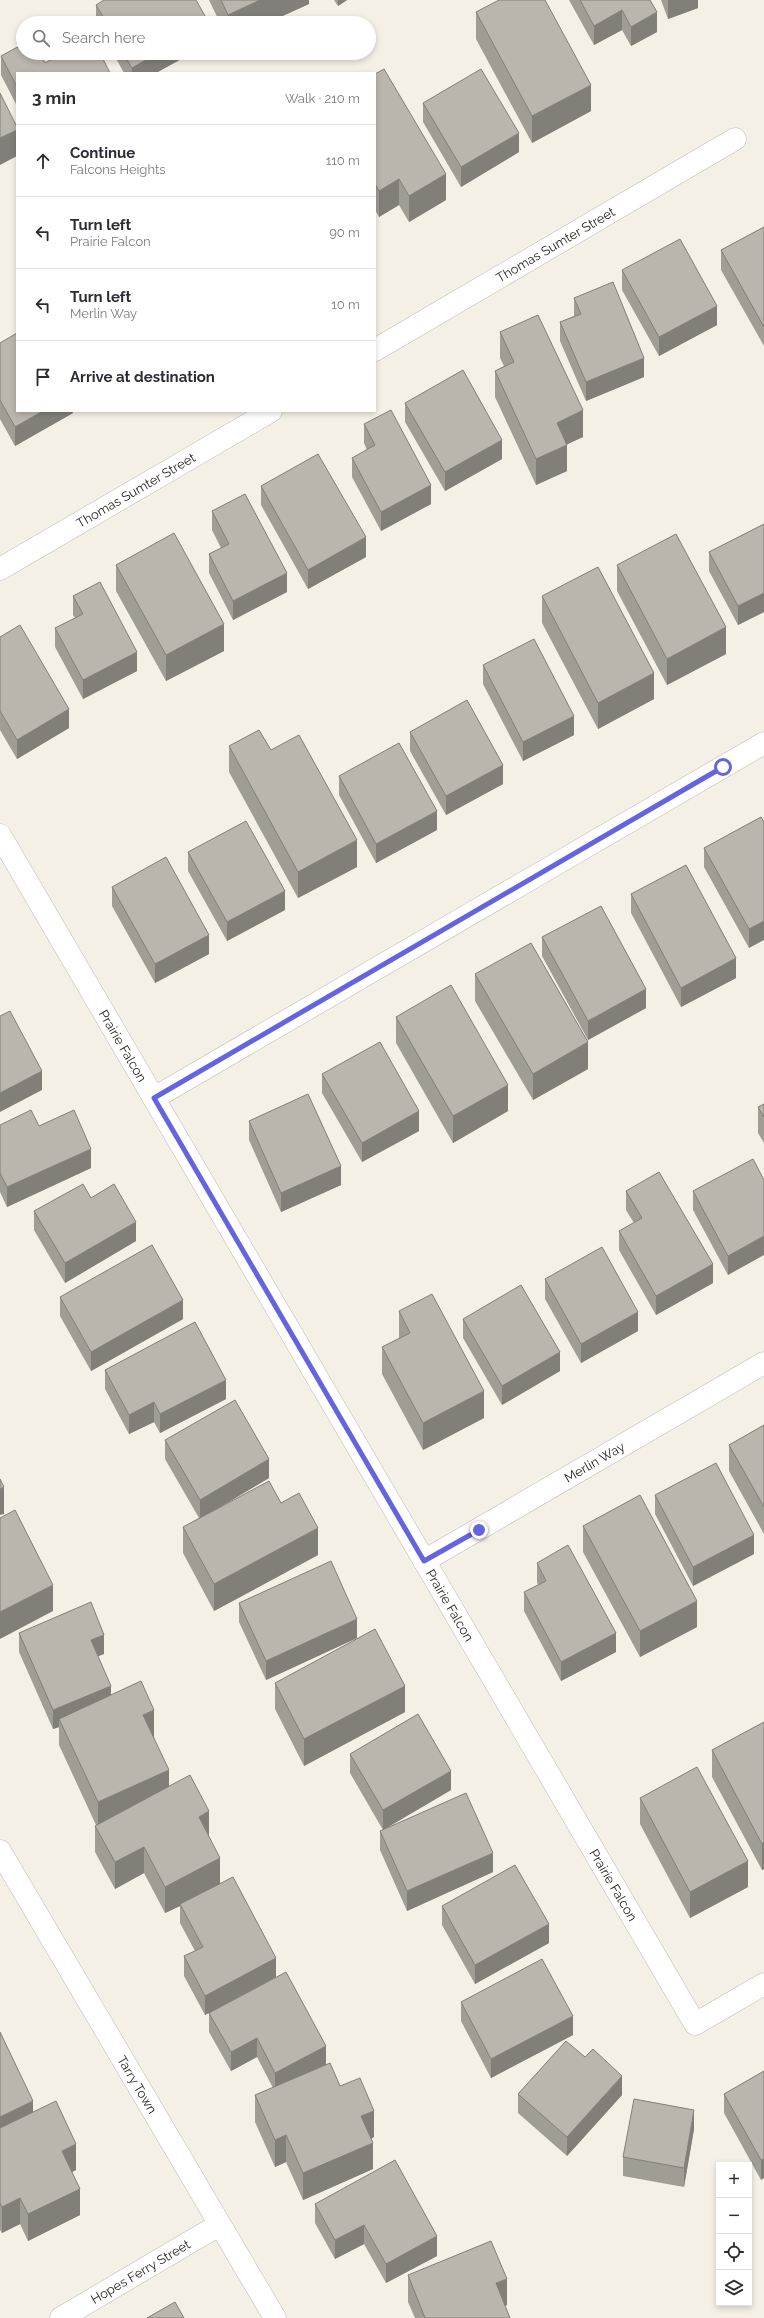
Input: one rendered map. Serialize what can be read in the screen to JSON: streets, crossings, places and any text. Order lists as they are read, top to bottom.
{
  "streets": {
    "street": [
      "Thomas Sumter Street",
      "Prairie Falcon",
      "Merlin Way",
      "Tarry Town",
      "Hopes Ferry Street"
    ]
  },
  "crossings": [
    ["Prairie Falcon", "Merlin Way"],
    ["Tarry Town", "Hopes Ferry Street"]
  ],
  "page": {
    "search": "Search here",
    "heading": ["3 min", "Walk · 210 m"],
    "list": [
      ["Continue", "Falcons Heights", "110 m"],
      ["Turn left", "Prairie Falcon", "90 m"],
      ["Turn left", "Merlin Way", "10 m"],
      "Arrive at destination"
    ],
    "map_buttons": ["+", "−"]
  }
}
